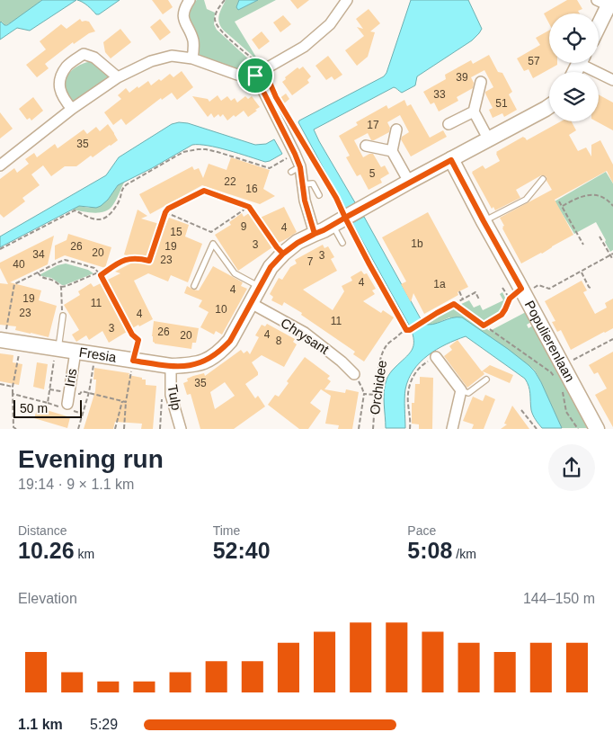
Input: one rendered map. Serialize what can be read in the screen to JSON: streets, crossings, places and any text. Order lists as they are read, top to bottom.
{
  "streets": {
    "street": [
      "Chrysant",
      "Populierenlaan",
      "Fresia",
      "Iris",
      "Tulp"
    ],
    "path": ["Orchidee"]
  },
  "crossings": [
    ["Chrysant", "Fresia"],
    ["Fresia", "Iris"],
    ["Fresia", "Tulp"]
  ],
  "house_numbers": [
    "57",
    "39",
    "33",
    "51",
    "17",
    "35",
    "5",
    "22",
    "16",
    "9",
    "4",
    "15",
    "1b",
    "3",
    "26",
    "19",
    "20",
    "34",
    "3",
    "23",
    "7",
    "40",
    "4",
    "1a",
    "4",
    "19",
    "11",
    "10",
    "23",
    "4",
    "11",
    "3",
    "26",
    "4",
    "20",
    "8",
    "35"
  ],
  "scale_bar": "50 m",
  "page": {
    "scale": "50 m",
    "heading": ["Evening run", "19:14 · 9 × 1.1 km"],
    "stats": [
      ["Distance", "10.26 km"],
      ["Time", "52:40"],
      ["Pace", "5:08 /km"]
    ],
    "chart": ["Elevation", "144–150 m"],
    "list": [
      {
        "name": "1.1 km",
        "note": "5:29"
      }
    ]
  }
}
